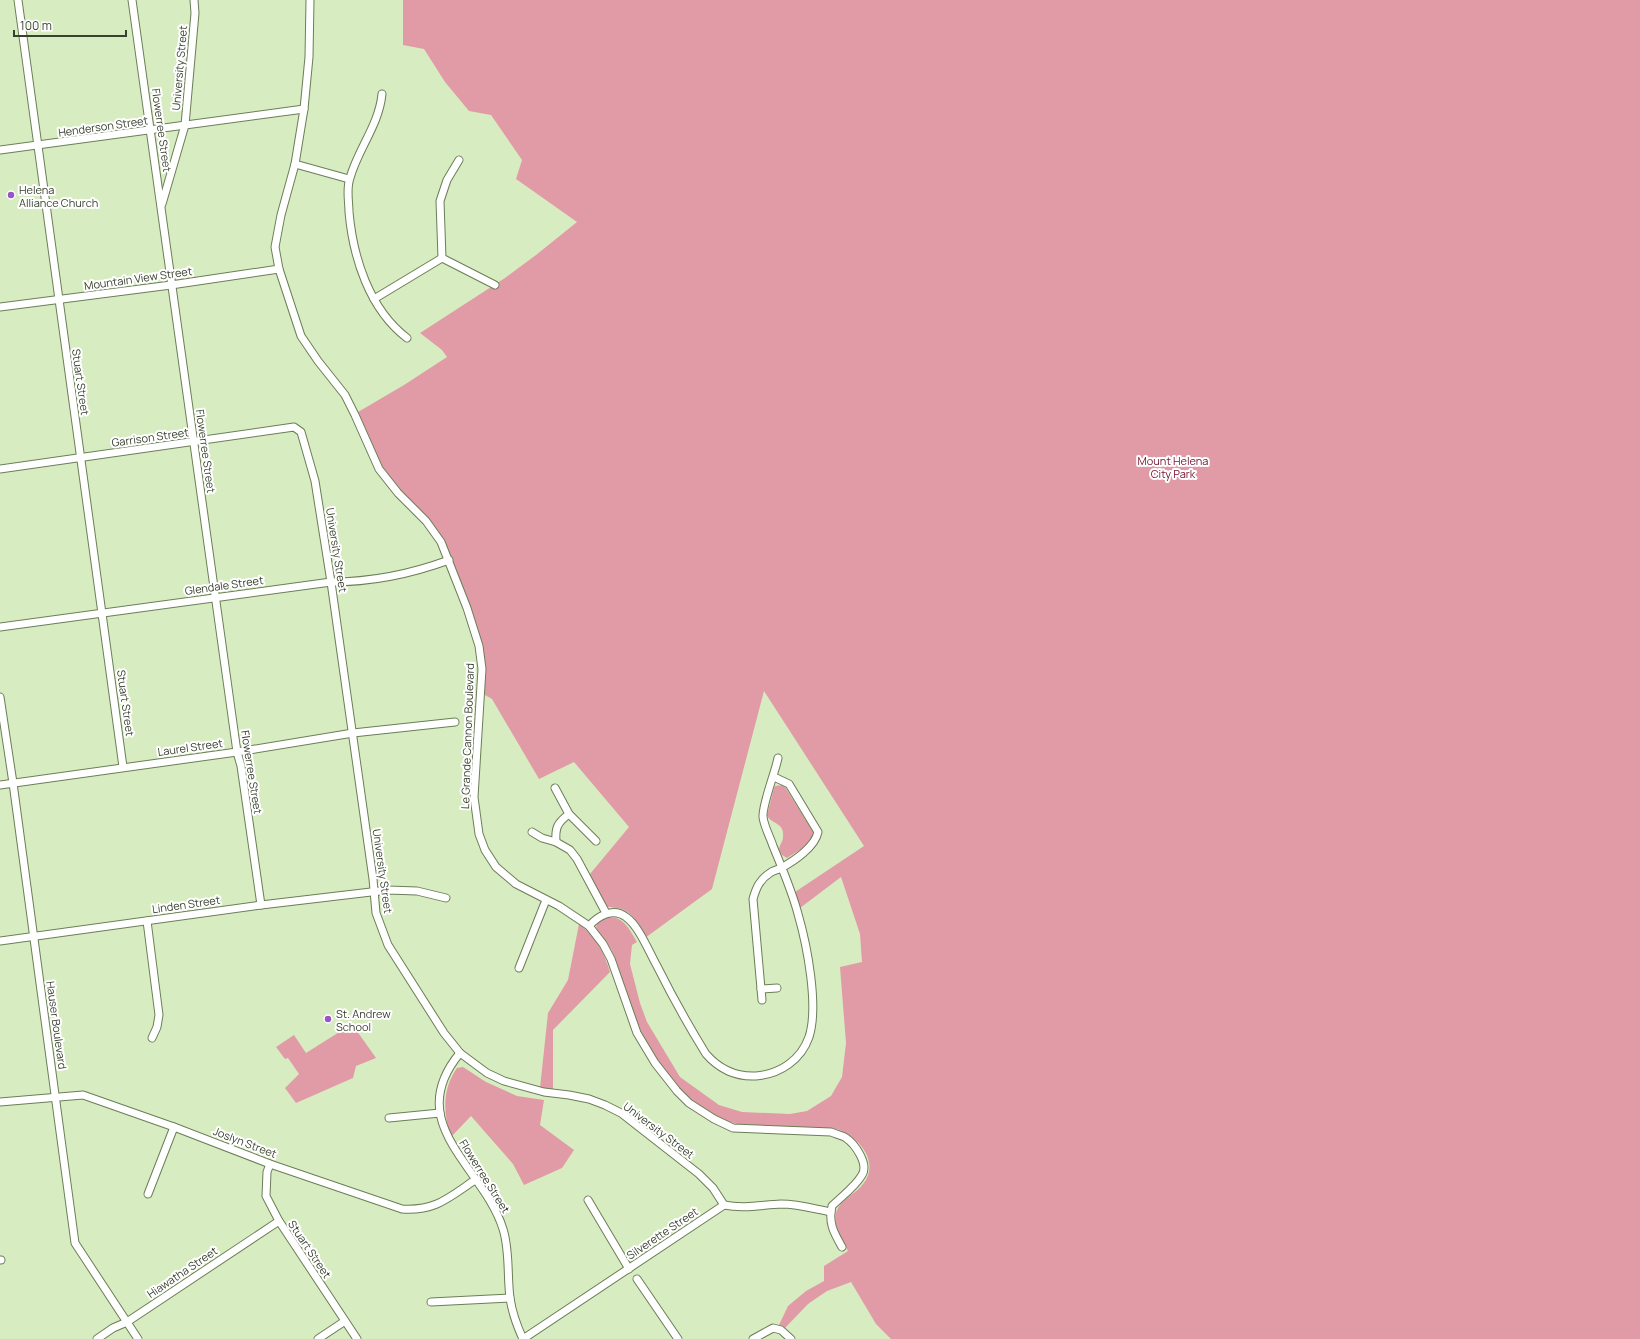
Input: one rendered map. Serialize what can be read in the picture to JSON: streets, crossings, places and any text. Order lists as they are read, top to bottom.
{
  "streets": {
    "street": [
      "University Street",
      "Henderson Street",
      "Flowerree Street",
      "Mountain View Street",
      "Stuart Street",
      "Garrison Street",
      "Glendale Street",
      "Le Grande Cannon Boulevard",
      "Laurel Street",
      "Linden Street",
      "Hauser Boulevard",
      "Joslyn Street",
      "Silverette Street",
      "Hiawatha Street"
    ]
  },
  "crossings": [
    ["University Street", "Henderson Street"],
    ["University Street", "Flowerree Street"],
    ["University Street", "Garrison Street"],
    ["University Street", "Glendale Street"],
    ["University Street", "Laurel Street"],
    ["University Street", "Linden Street"],
    ["University Street", "Silverette Street"],
    ["Henderson Street", "Flowerree Street"],
    ["Henderson Street", "Stuart Street"],
    ["Henderson Street", "Le Grande Cannon Boulevard"],
    ["Flowerree Street", "Mountain View Street"],
    ["Flowerree Street", "Garrison Street"],
    ["Flowerree Street", "Glendale Street"],
    ["Flowerree Street", "Laurel Street"],
    ["Flowerree Street", "Linden Street"],
    ["Flowerree Street", "Joslyn Street"],
    ["Flowerree Street", "Silverette Street"],
    ["Mountain View Street", "Stuart Street"],
    ["Mountain View Street", "Le Grande Cannon Boulevard"],
    ["Stuart Street", "Garrison Street"],
    ["Stuart Street", "Glendale Street"],
    ["Stuart Street", "Laurel Street"],
    ["Stuart Street", "Joslyn Street"],
    ["Stuart Street", "Hiawatha Street"],
    ["Glendale Street", "Le Grande Cannon Boulevard"],
    ["Laurel Street", "Hauser Boulevard"],
    ["Linden Street", "Hauser Boulevard"],
    ["Hauser Boulevard", "Joslyn Street"],
    ["Hauser Boulevard", "Hiawatha Street"]
  ],
  "parks": ["Mount Helena City Park"],
  "places": ["Helena Alliance Church", "St. Andrew School"],
  "scale_bar": "100 m"
}
